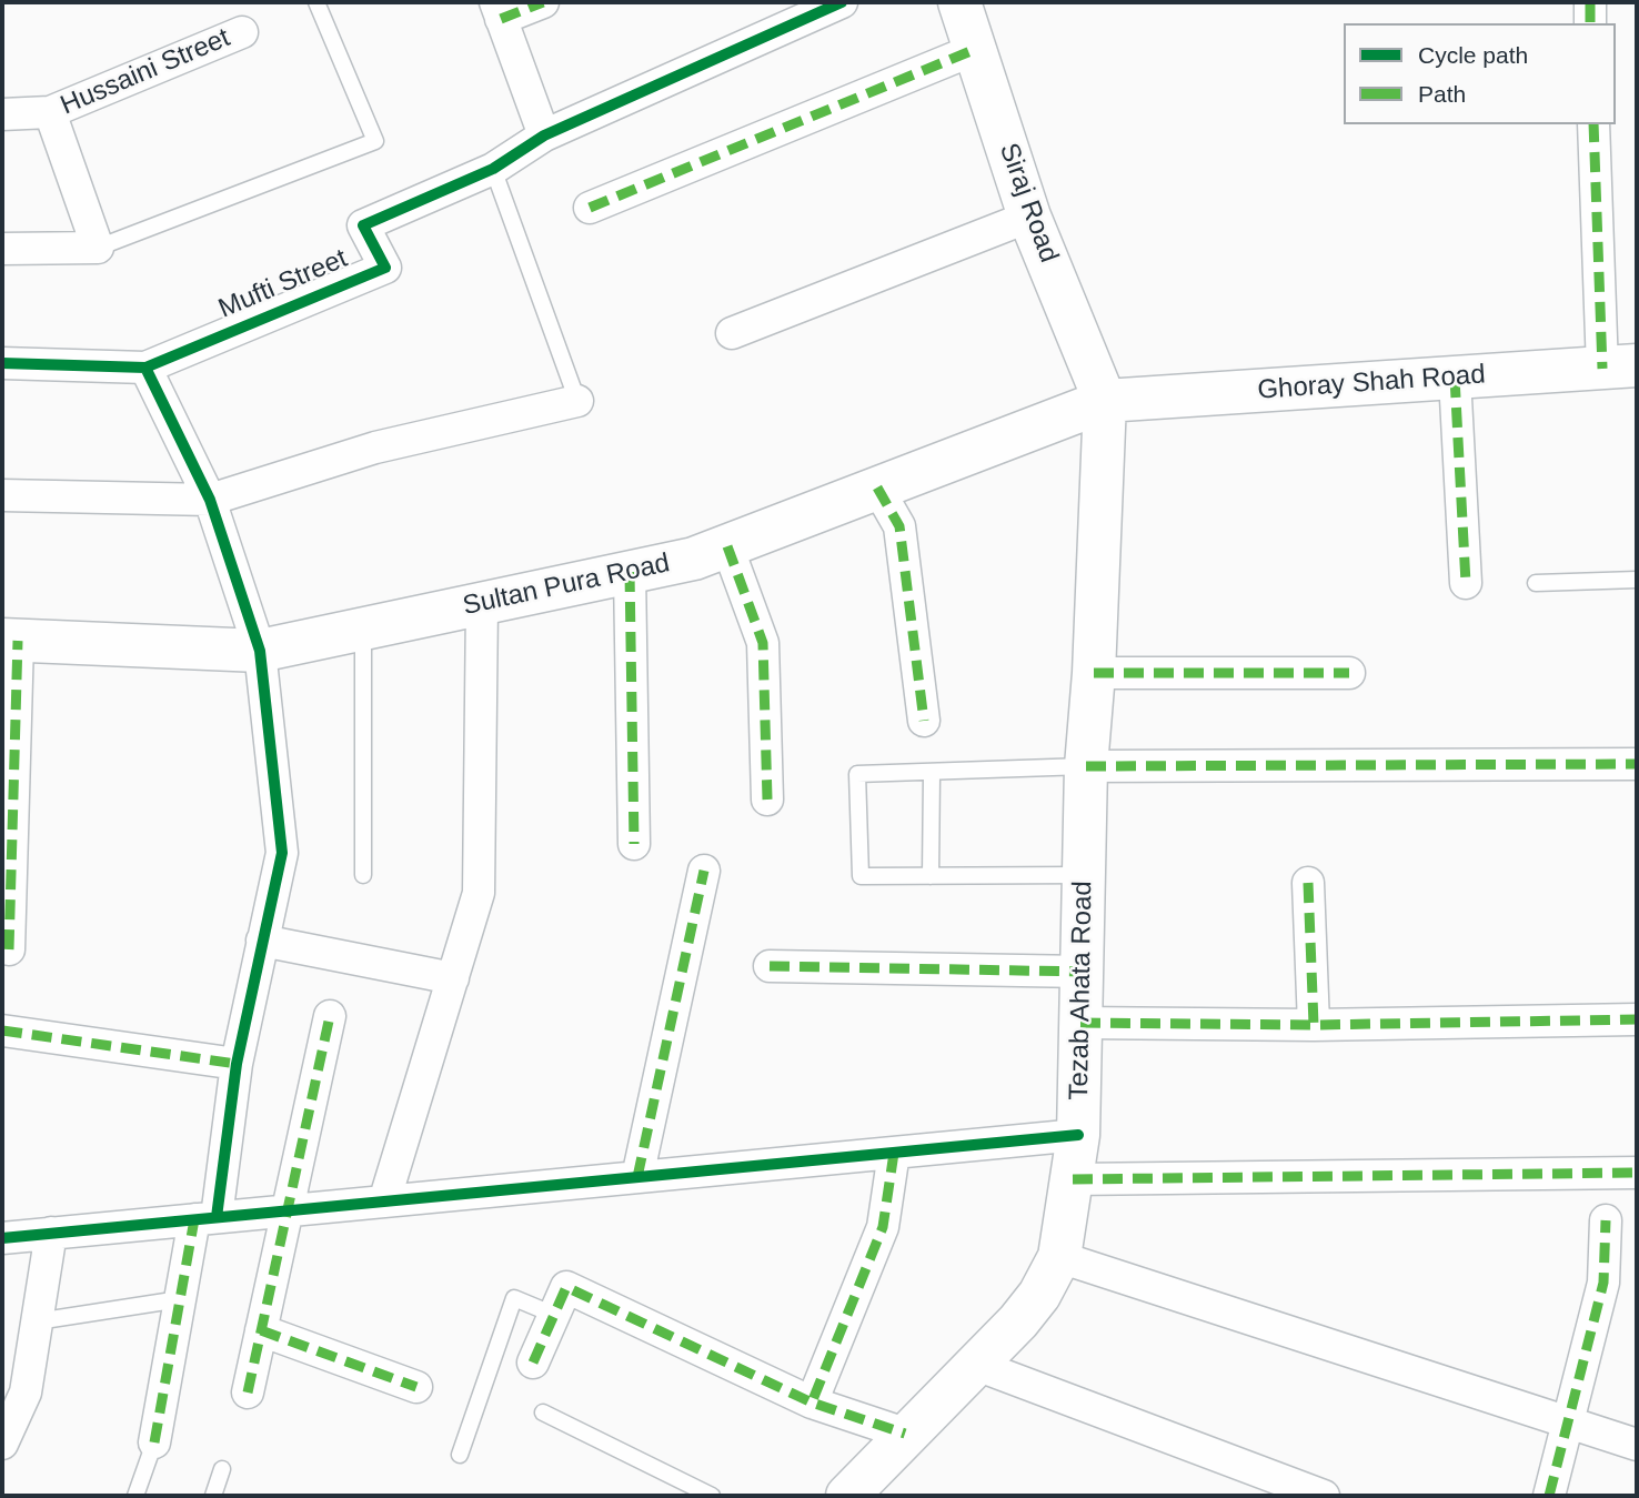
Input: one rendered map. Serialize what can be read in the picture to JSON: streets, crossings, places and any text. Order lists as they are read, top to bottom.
{
  "streets": {
    "main road": [
      "Siraj Road",
      "Ghoray Shah Road",
      "Sultan Pura Road",
      "Tezab Ahata Road"
    ],
    "street": ["Hussaini Street", "Mufti Street"]
  },
  "crossings": [
    ["Siraj Road", "Ghoray Shah Road"],
    ["Siraj Road", "Sultan Pura Road"],
    ["Siraj Road", "Tezab Ahata Road"],
    ["Ghoray Shah Road", "Sultan Pura Road"],
    ["Ghoray Shah Road", "Tezab Ahata Road"],
    ["Sultan Pura Road", "Tezab Ahata Road"]
  ],
  "legend": ["Cycle path", "Path"]
}
